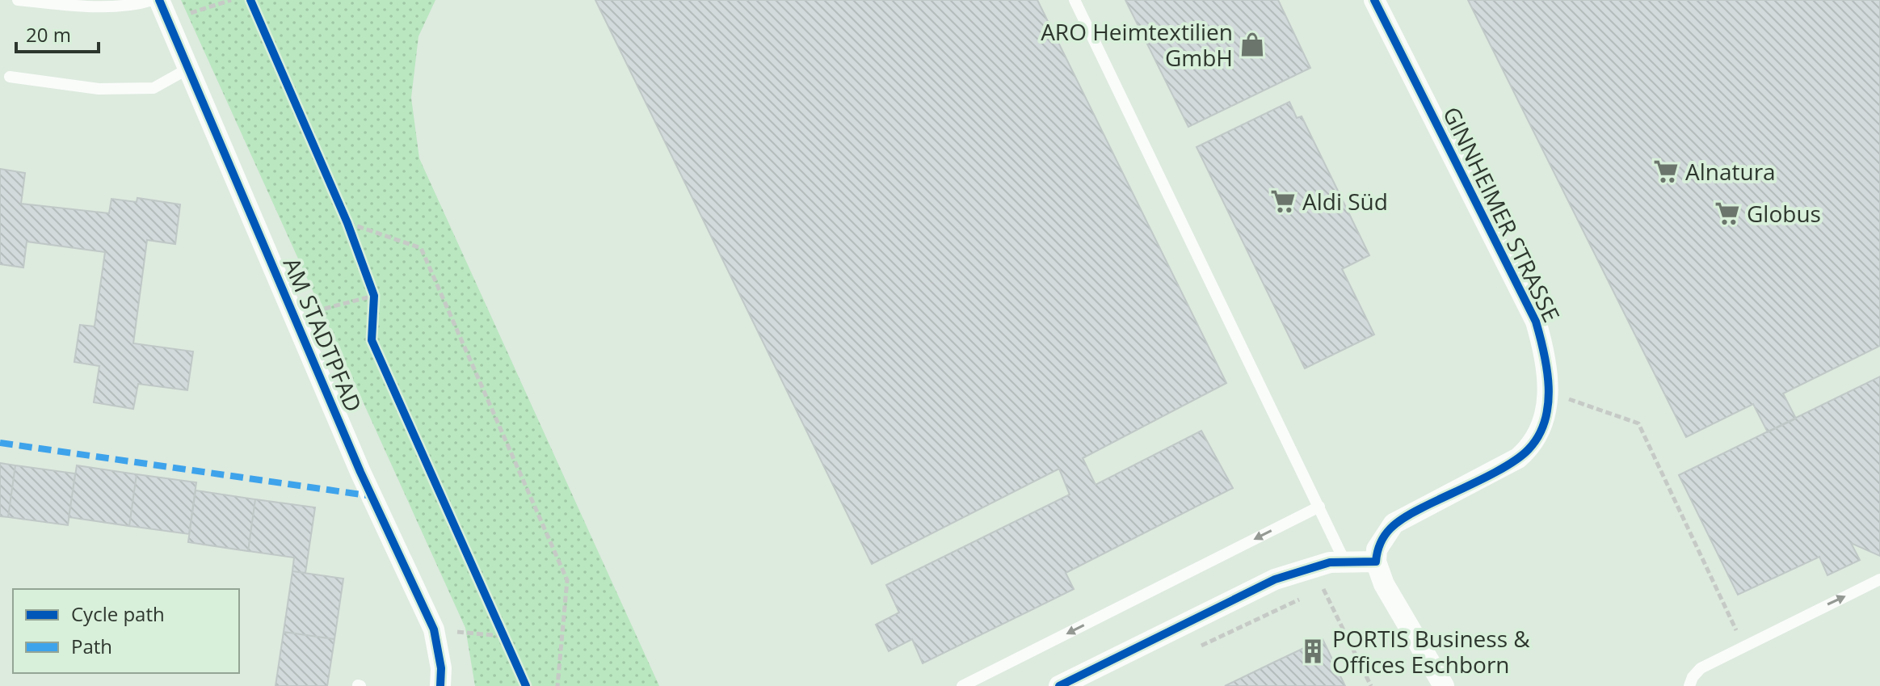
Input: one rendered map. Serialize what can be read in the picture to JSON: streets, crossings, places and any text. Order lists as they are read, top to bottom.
{
  "streets": {
    "street": ["GINNHEIMER STRASSE", "AM STADTPFAD"]
  },
  "places": {
    "shop": ["ARO Heimtextilien GmbH"],
    "supermarket": ["Alnatura", "Aldi Süd", "Globus"],
    "building": ["PORTIS Business & Offices Eschborn"]
  },
  "legend": ["Cycle path", "Path"],
  "scale_bar": "20 m"
}
